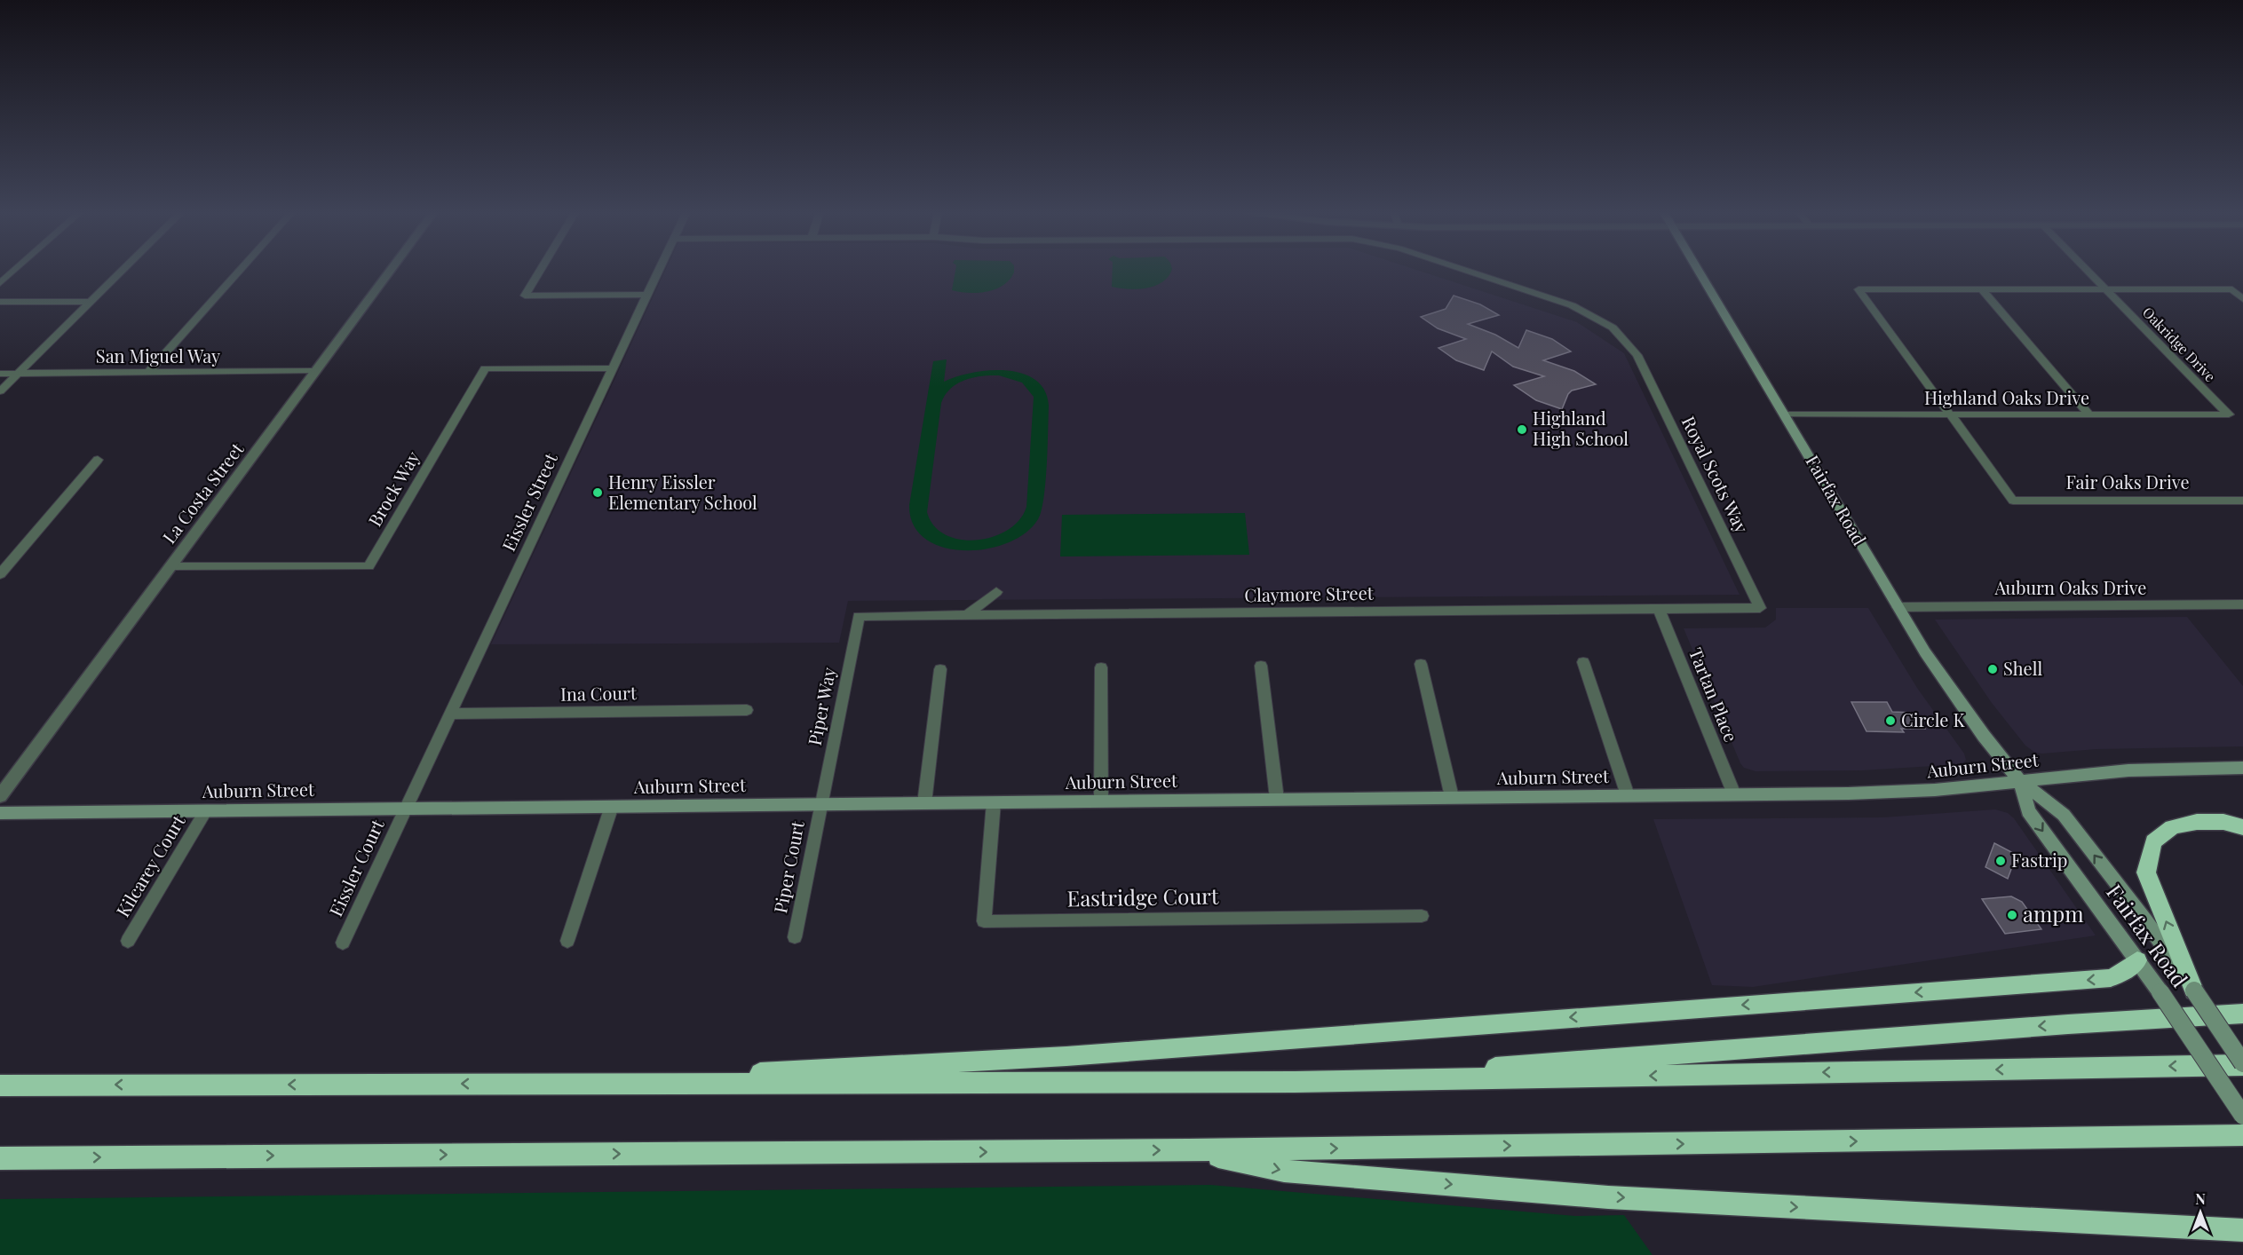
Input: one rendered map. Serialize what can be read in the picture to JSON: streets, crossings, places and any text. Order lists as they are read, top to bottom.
{
  "streets": {
    "main road": ["Fairfax Road", "Auburn Street"],
    "street": [
      "Oakridge Drive",
      "San Miguel Way",
      "Highland Oaks Drive",
      "Royal Scots Way",
      "Fair Oaks Drive",
      "Brock Way",
      "La Costa Street",
      "Eissler Street",
      "Auburn Oaks Drive",
      "Claymore Street",
      "Ina Court",
      "Tartan Place",
      "Piper Way",
      "Kilcarey Court",
      "Piper Court",
      "Eissler Court",
      "Eastridge Court"
    ]
  },
  "crossings": [
    ["Oakridge Drive", "Highland Oaks Drive"],
    ["San Miguel Way", "La Costa Street"],
    ["Highland Oaks Drive", "Fair Oaks Drive"],
    ["Highland Oaks Drive", "Fairfax Road"],
    ["Royal Scots Way", "Claymore Street"],
    ["Brock Way", "La Costa Street"],
    ["Brock Way", "Eissler Street"],
    ["Fairfax Road", "Auburn Oaks Drive"],
    ["Fairfax Road", "Auburn Street"],
    ["Eissler Street", "Ina Court"],
    ["Eissler Street", "Auburn Street"],
    ["Eissler Street", "Eissler Court"],
    ["Claymore Street", "Tartan Place"],
    ["Claymore Street", "Piper Way"],
    ["Tartan Place", "Auburn Street"],
    ["Piper Way", "Auburn Street"],
    ["Piper Way", "Piper Court"],
    ["Auburn Street", "Kilcarey Court"],
    ["Auburn Street", "Piper Court"],
    ["Auburn Street", "Eissler Court"],
    ["Auburn Street", "Eastridge Court"]
  ],
  "places": [
    "Highland High School",
    "Henry Eissler Elementary School",
    "Shell",
    "Circle K",
    "Fastrip",
    "ampm"
  ],
  "north": "top"
}
